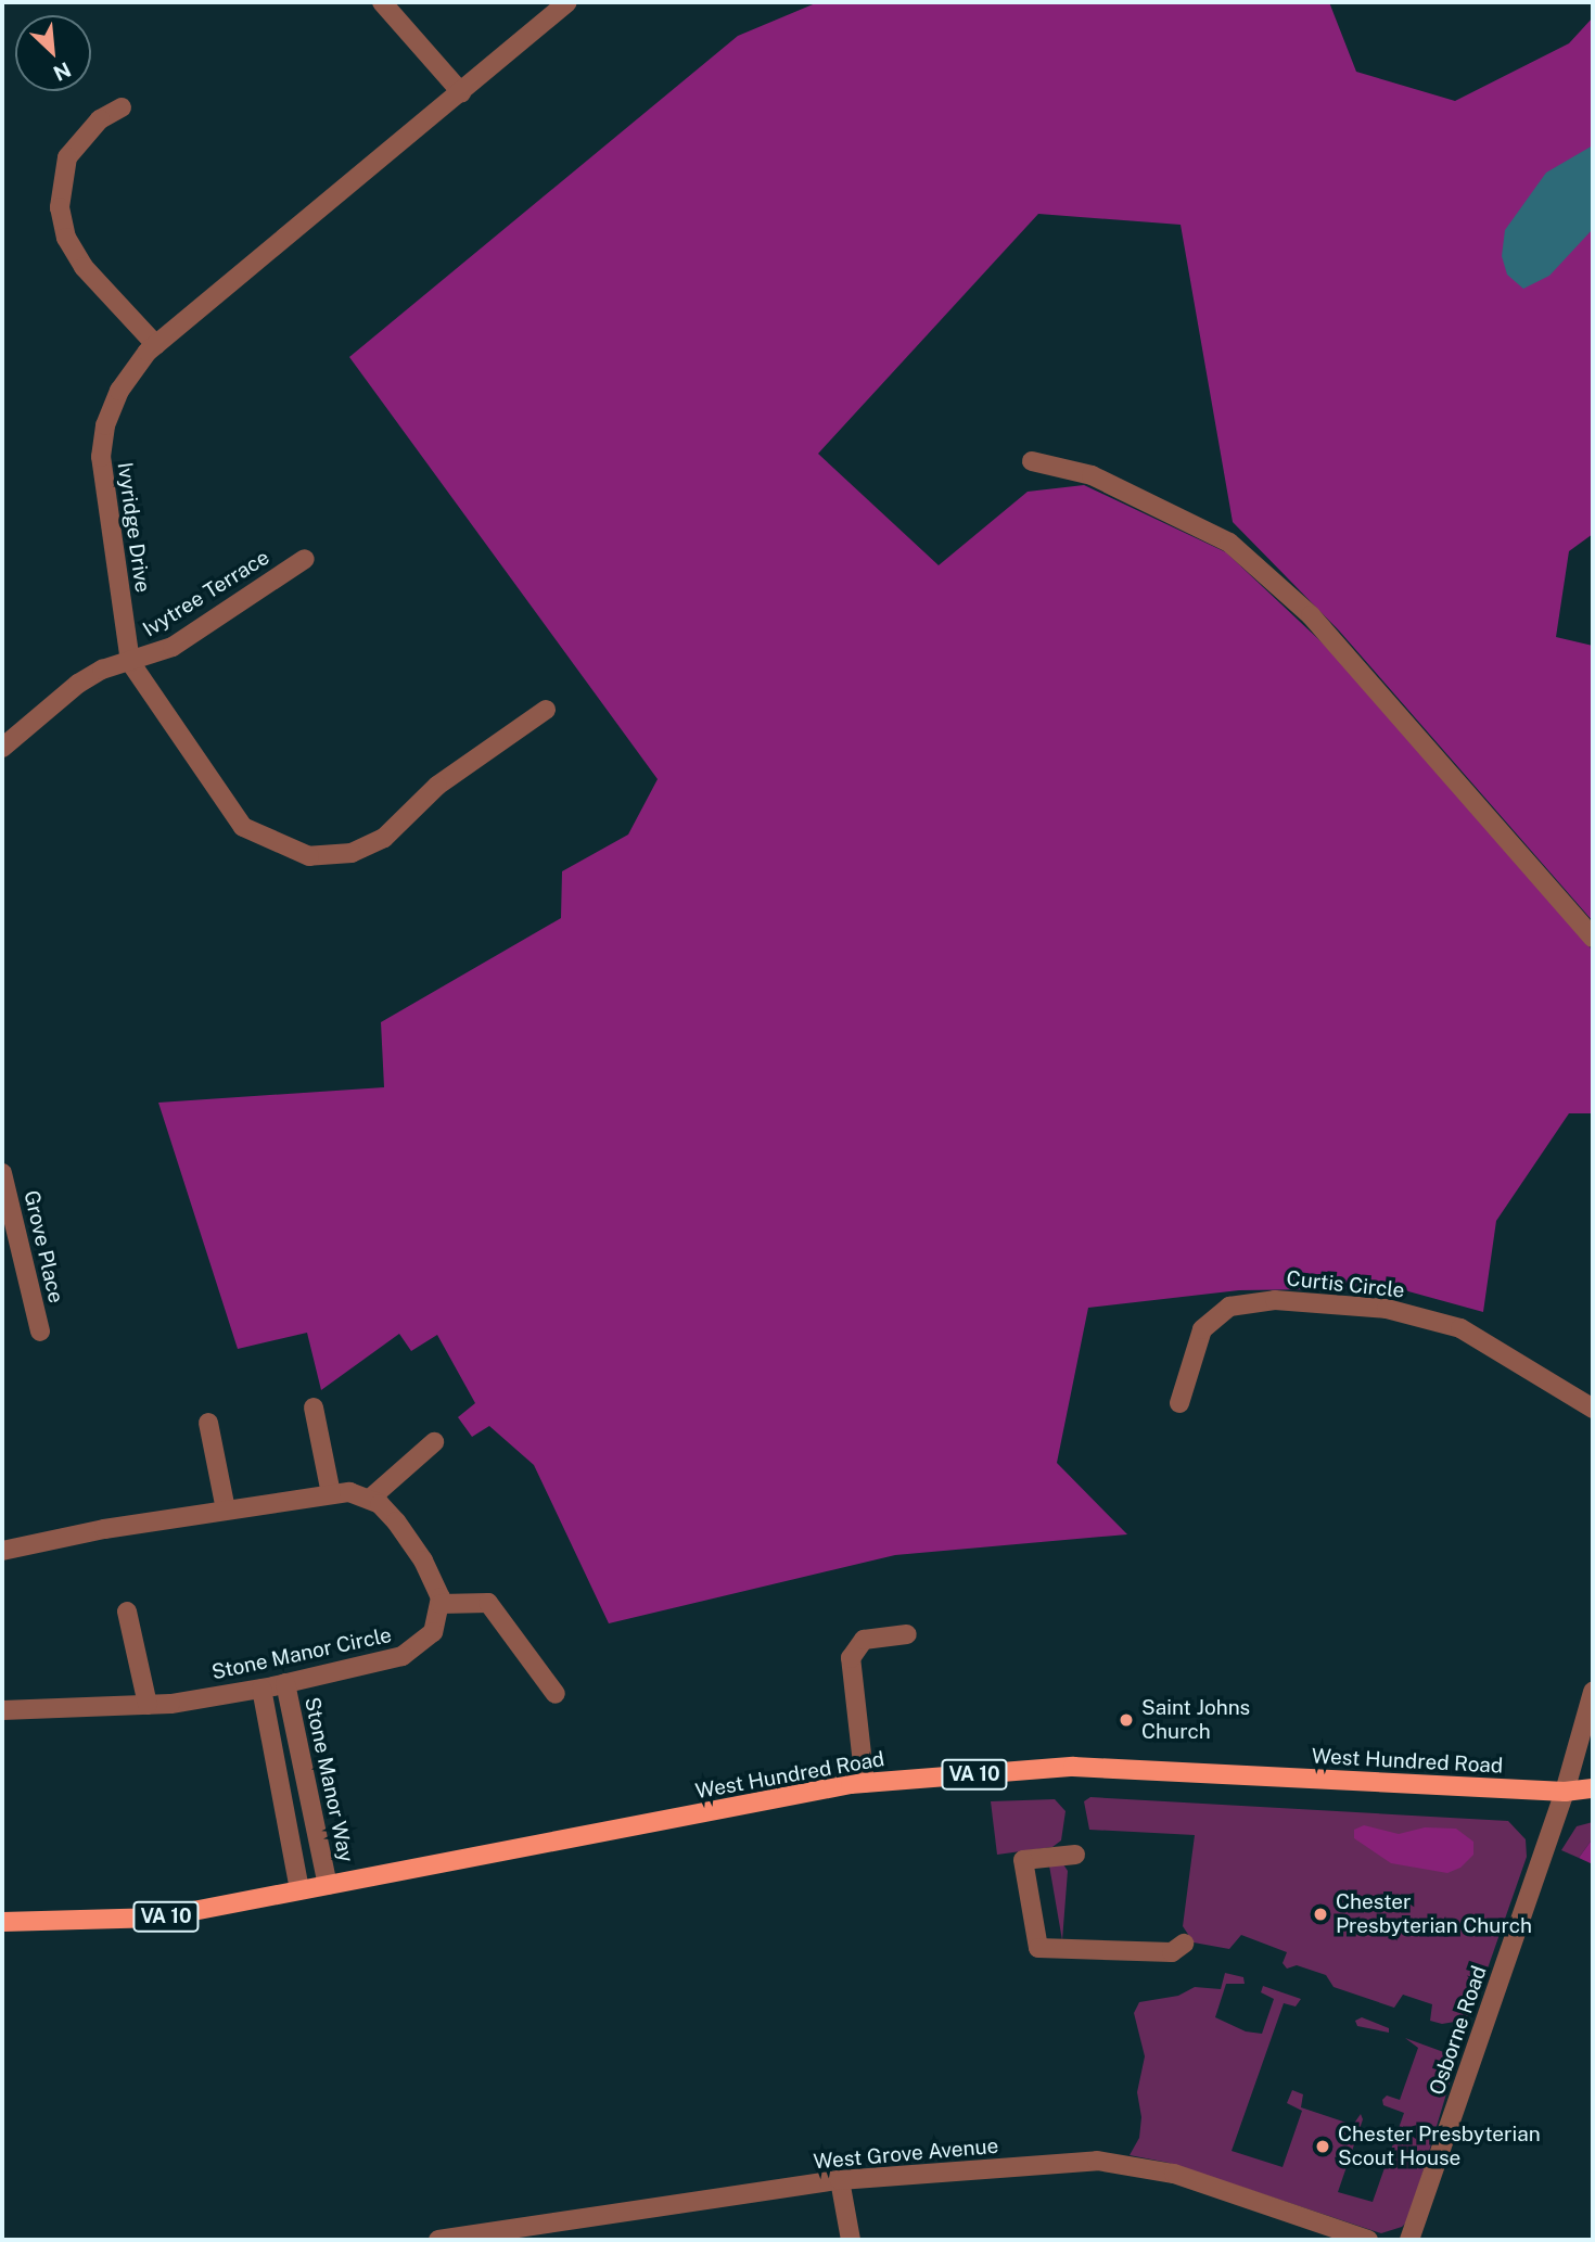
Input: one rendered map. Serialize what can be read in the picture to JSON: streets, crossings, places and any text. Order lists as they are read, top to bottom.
{
  "streets": {
    "main road": ["West Hundred Road", "VA 10"],
    "street": [
      "Ivyridge Drive",
      "Ivytree Terrace",
      "Grove Place",
      "Curtis Circle",
      "Stone Manor Circle",
      "Stone Manor Way",
      "Osborne Road",
      "West Grove Avenue"
    ]
  },
  "crossings": [
    ["Ivyridge Drive", "Ivytree Terrace"],
    ["Stone Manor Circle", "Stone Manor Way"],
    ["West Hundred Road", "Stone Manor Way"],
    ["West Hundred Road", "Osborne Road"]
  ],
  "places": ["Saint Johns Church", "Chester Presbyterian Church", "Chester Presbyterian Scout House"],
  "north": "bottom right"
}
